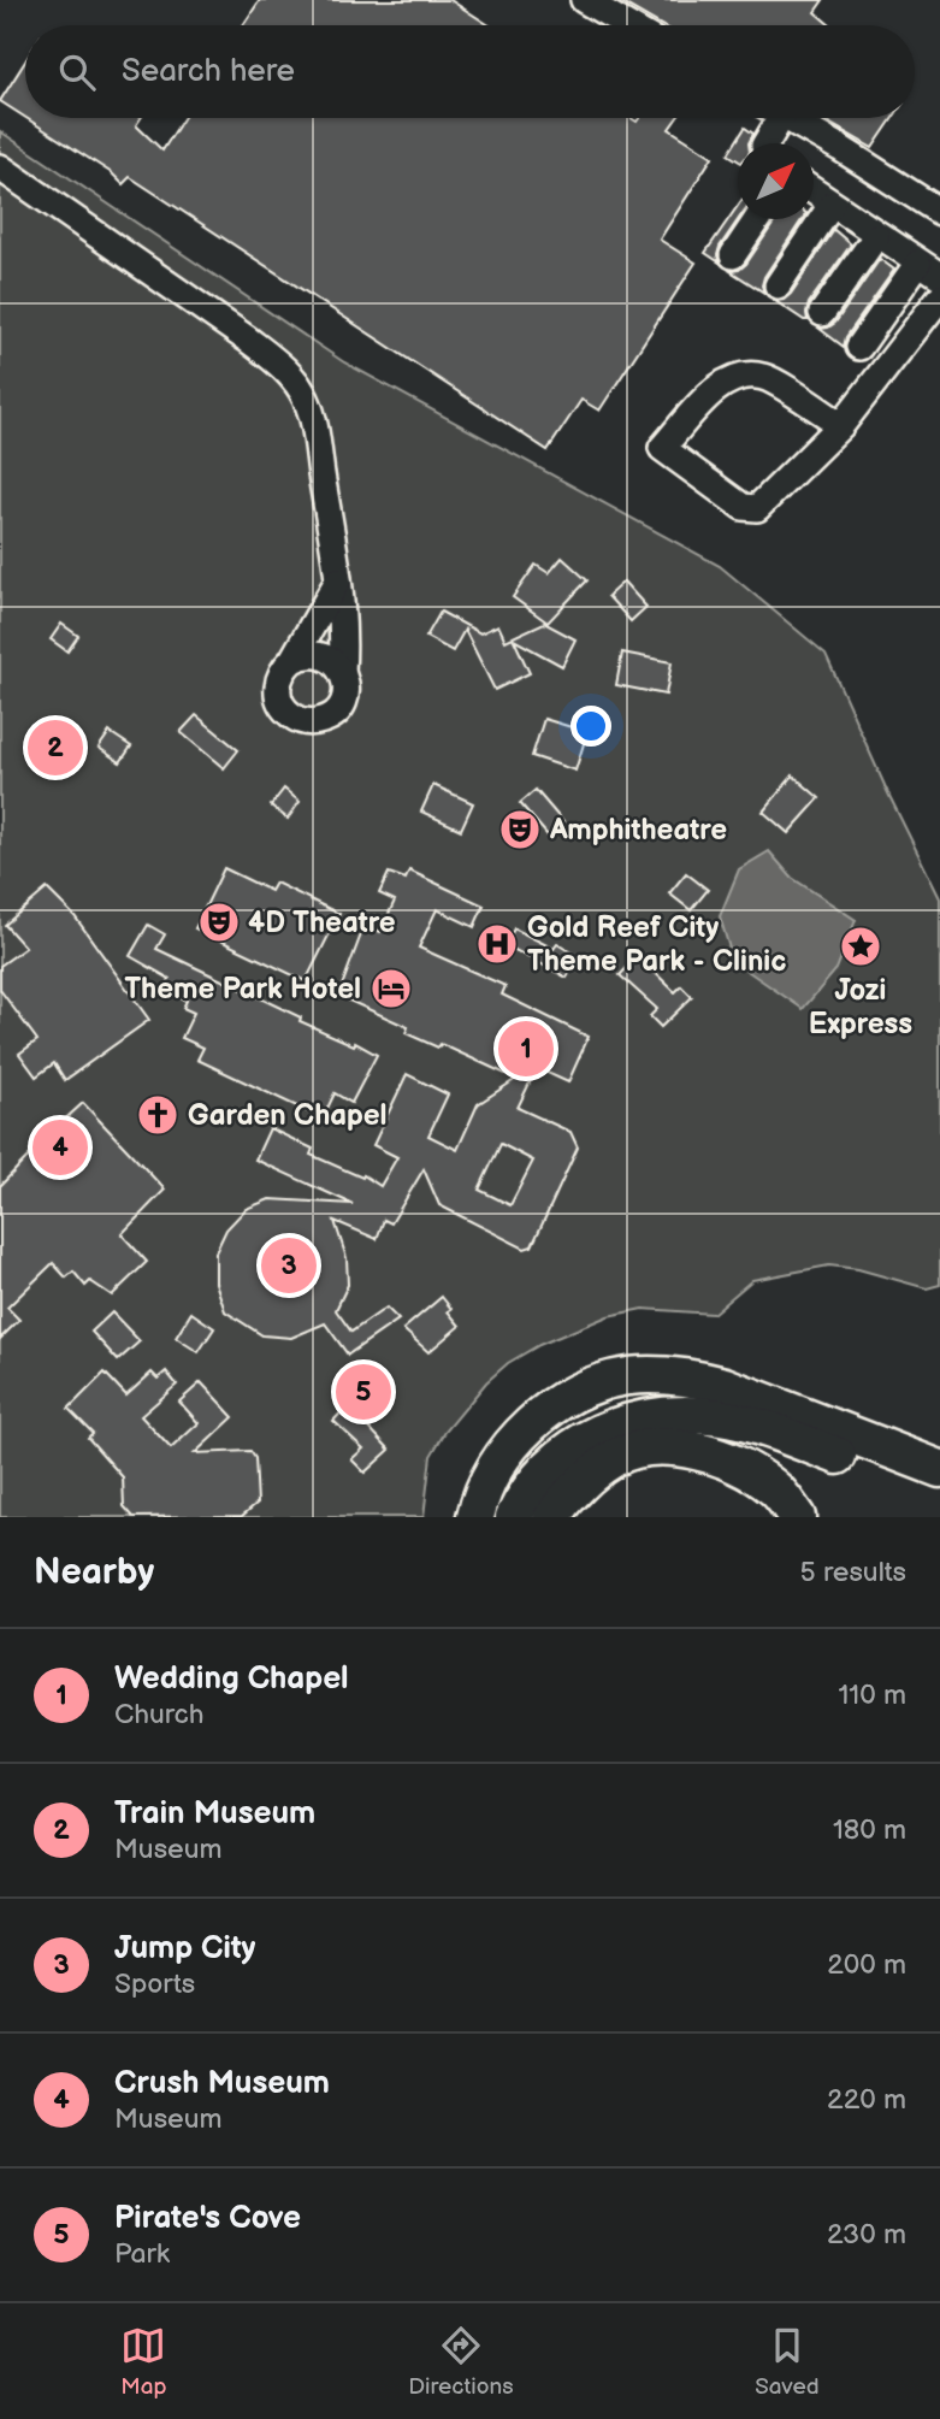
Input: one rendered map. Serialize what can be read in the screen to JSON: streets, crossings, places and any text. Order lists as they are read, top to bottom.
{
  "places": {
    "theatre": ["Amphitheatre", "4D Theatre"],
    "hospital": ["Gold Reef City Theme Park - Clinic"],
    "place": ["Jozi Express"],
    "hotel": ["Theme Park Hotel"],
    "church": ["Garden Chapel"]
  },
  "north": "top right",
  "page": {
    "search": "Search here",
    "pins": [
      "2",
      "1",
      "4",
      "3",
      "5"
    ],
    "heading": ["Nearby", "5 results"],
    "list": [
      {
        "mark": "1",
        "name": "Wedding Chapel",
        "note": "Church",
        "value": "110 m"
      },
      {
        "mark": "2",
        "name": "Train Museum",
        "note": "Museum",
        "value": "180 m"
      },
      {
        "mark": "3",
        "name": "Jump City",
        "note": "Sports",
        "value": "200 m"
      },
      {
        "mark": "4",
        "name": "Crush Museum",
        "note": "Museum",
        "value": "220 m"
      },
      {
        "mark": "5",
        "name": "Pirate's Cove",
        "note": "Park",
        "value": "230 m"
      }
    ],
    "nav": ["Map", "Directions", "Saved"]
  }
}
